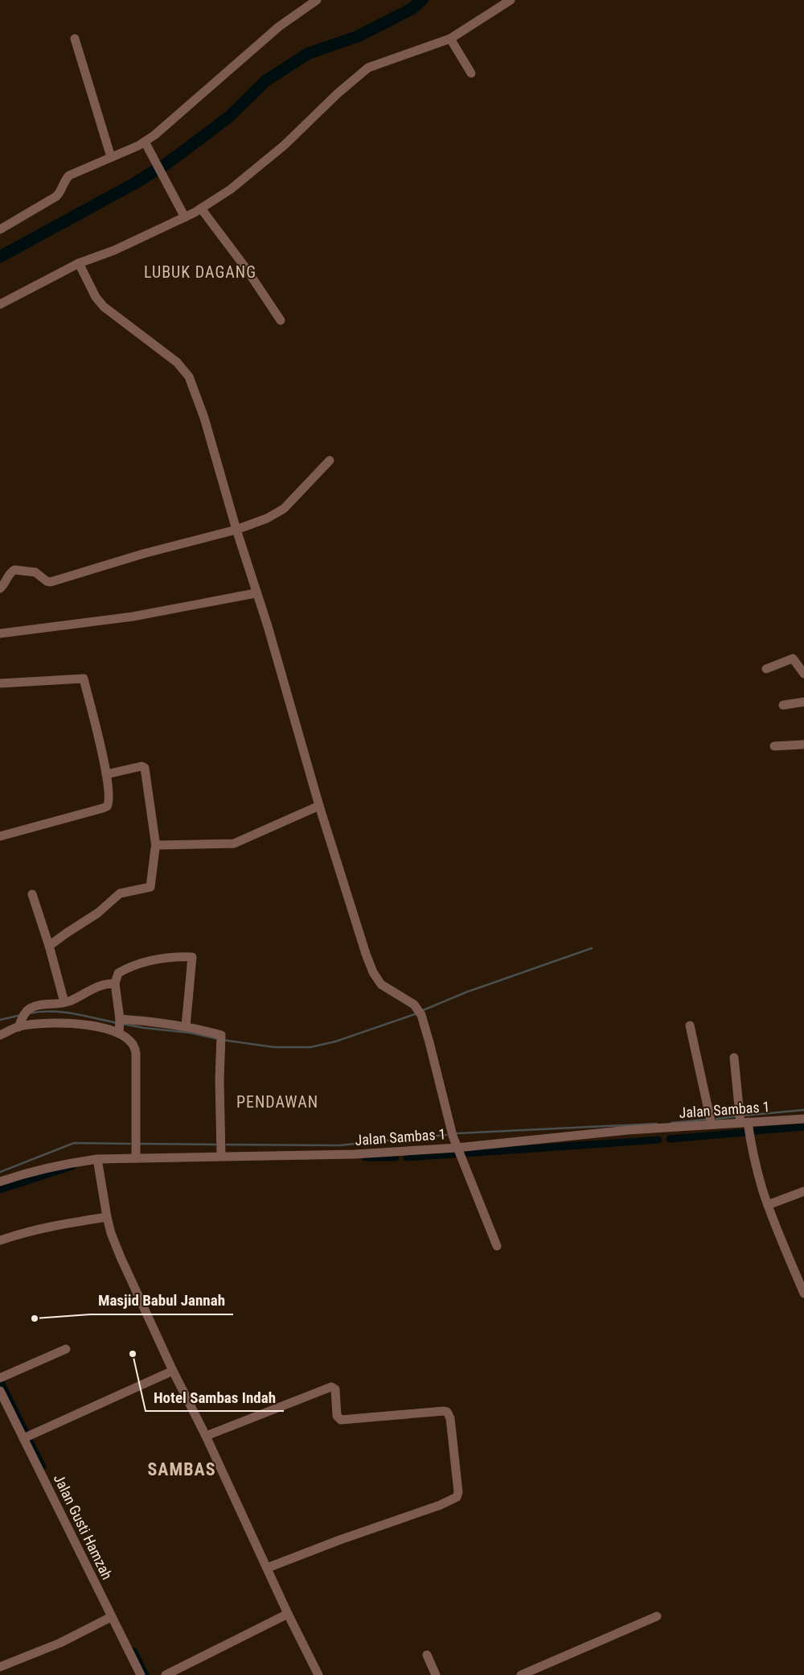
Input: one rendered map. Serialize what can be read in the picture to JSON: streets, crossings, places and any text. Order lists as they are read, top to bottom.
{
  "streets": {
    "street": ["Jalan Sambas 1", "Jalan Gusti Hamzah"]
  },
  "districts": ["LUBUK DAGANG", "PENDAWAN", "SAMBAS"],
  "places": ["Masjid Babul Jannah", "Hotel Sambas Indah"]
}
